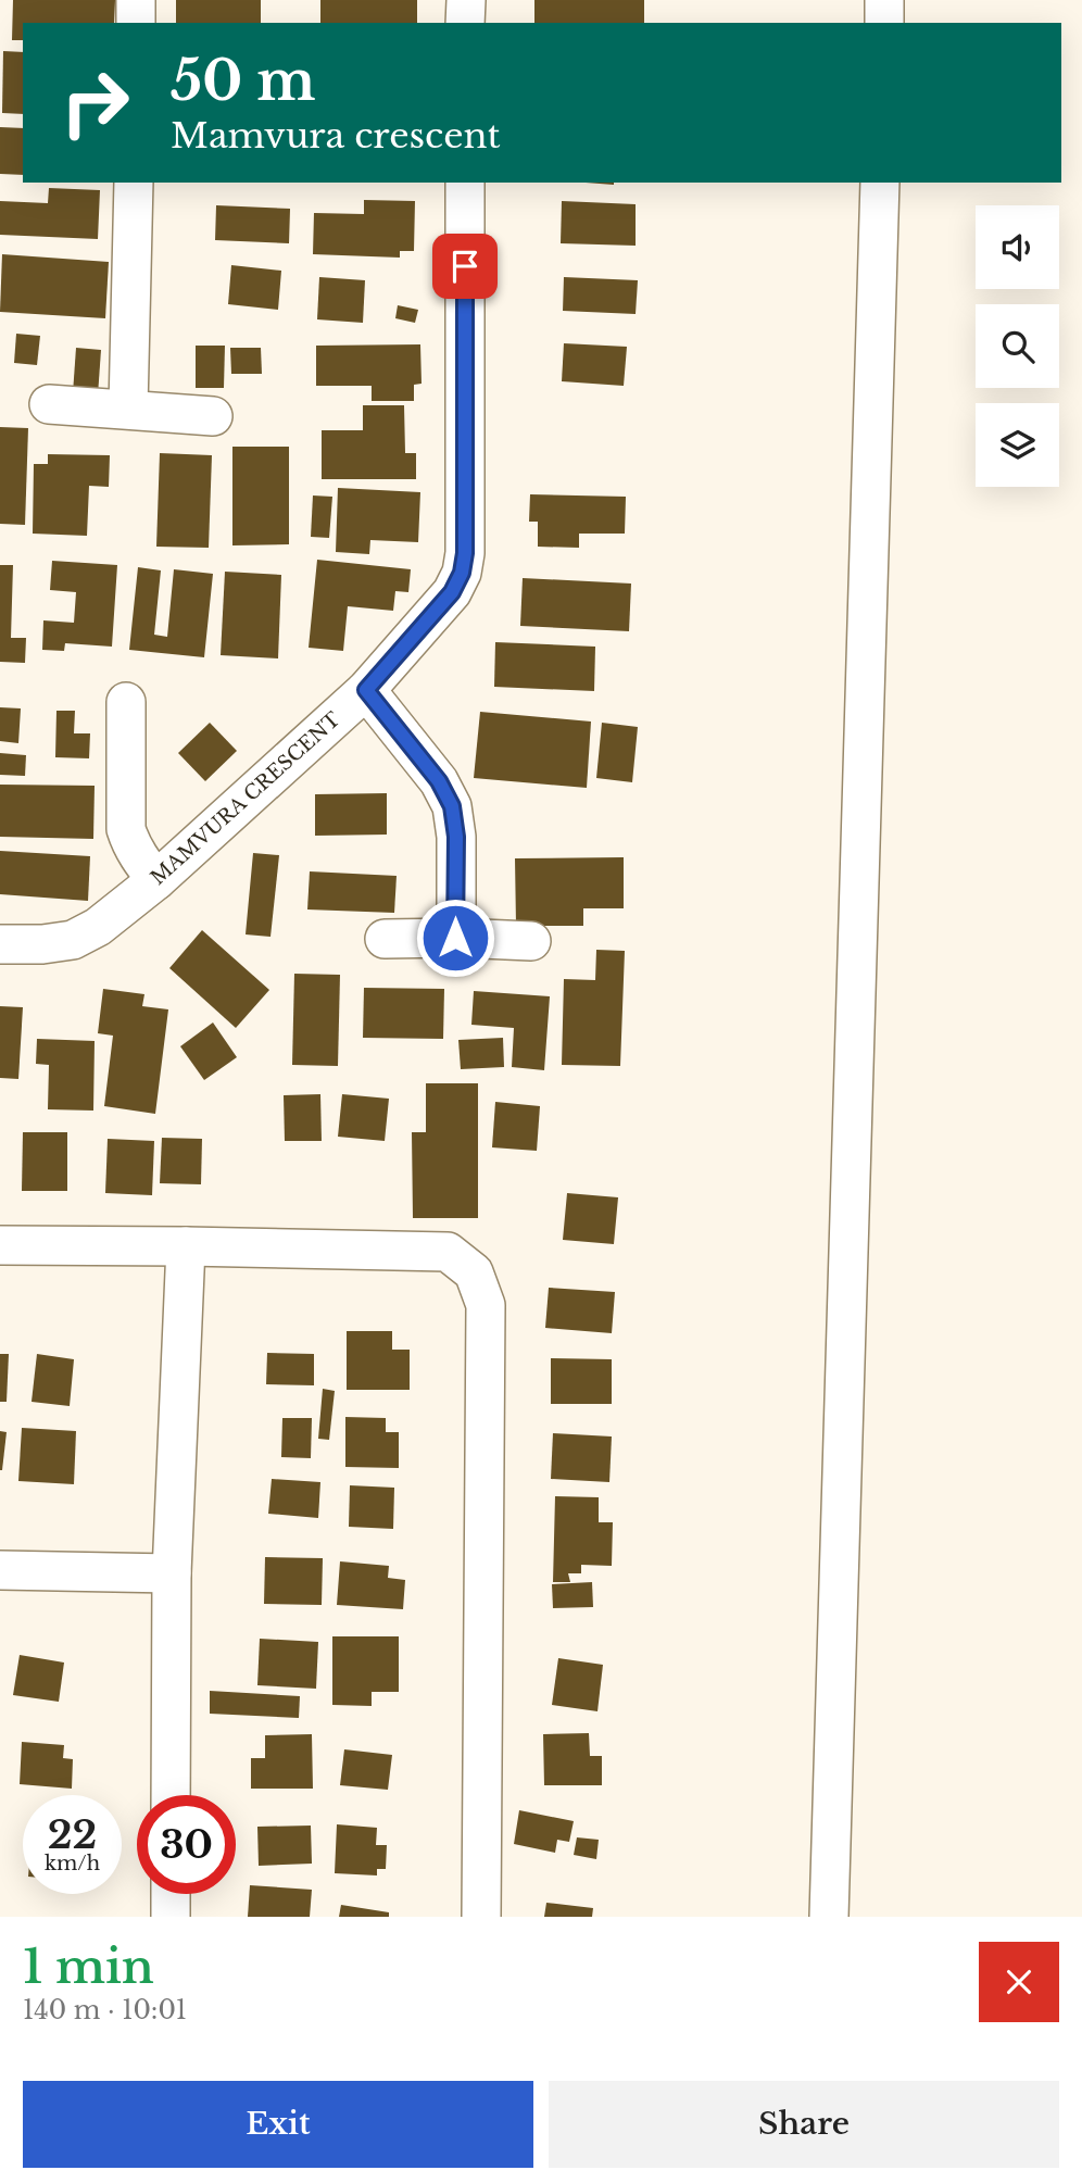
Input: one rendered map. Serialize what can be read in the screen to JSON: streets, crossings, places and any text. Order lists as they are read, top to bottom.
{
  "streets": {
    "street": ["MAMVURA CRESCENT"]
  },
  "page": {
    "turn": ["50 m", "Mamvura crescent"],
    "speed": "22 km/h",
    "limit": "30",
    "heading": ["1 min", "140 m · 10:01"],
    "buttons": ["Exit", "Share"]
  }
}
